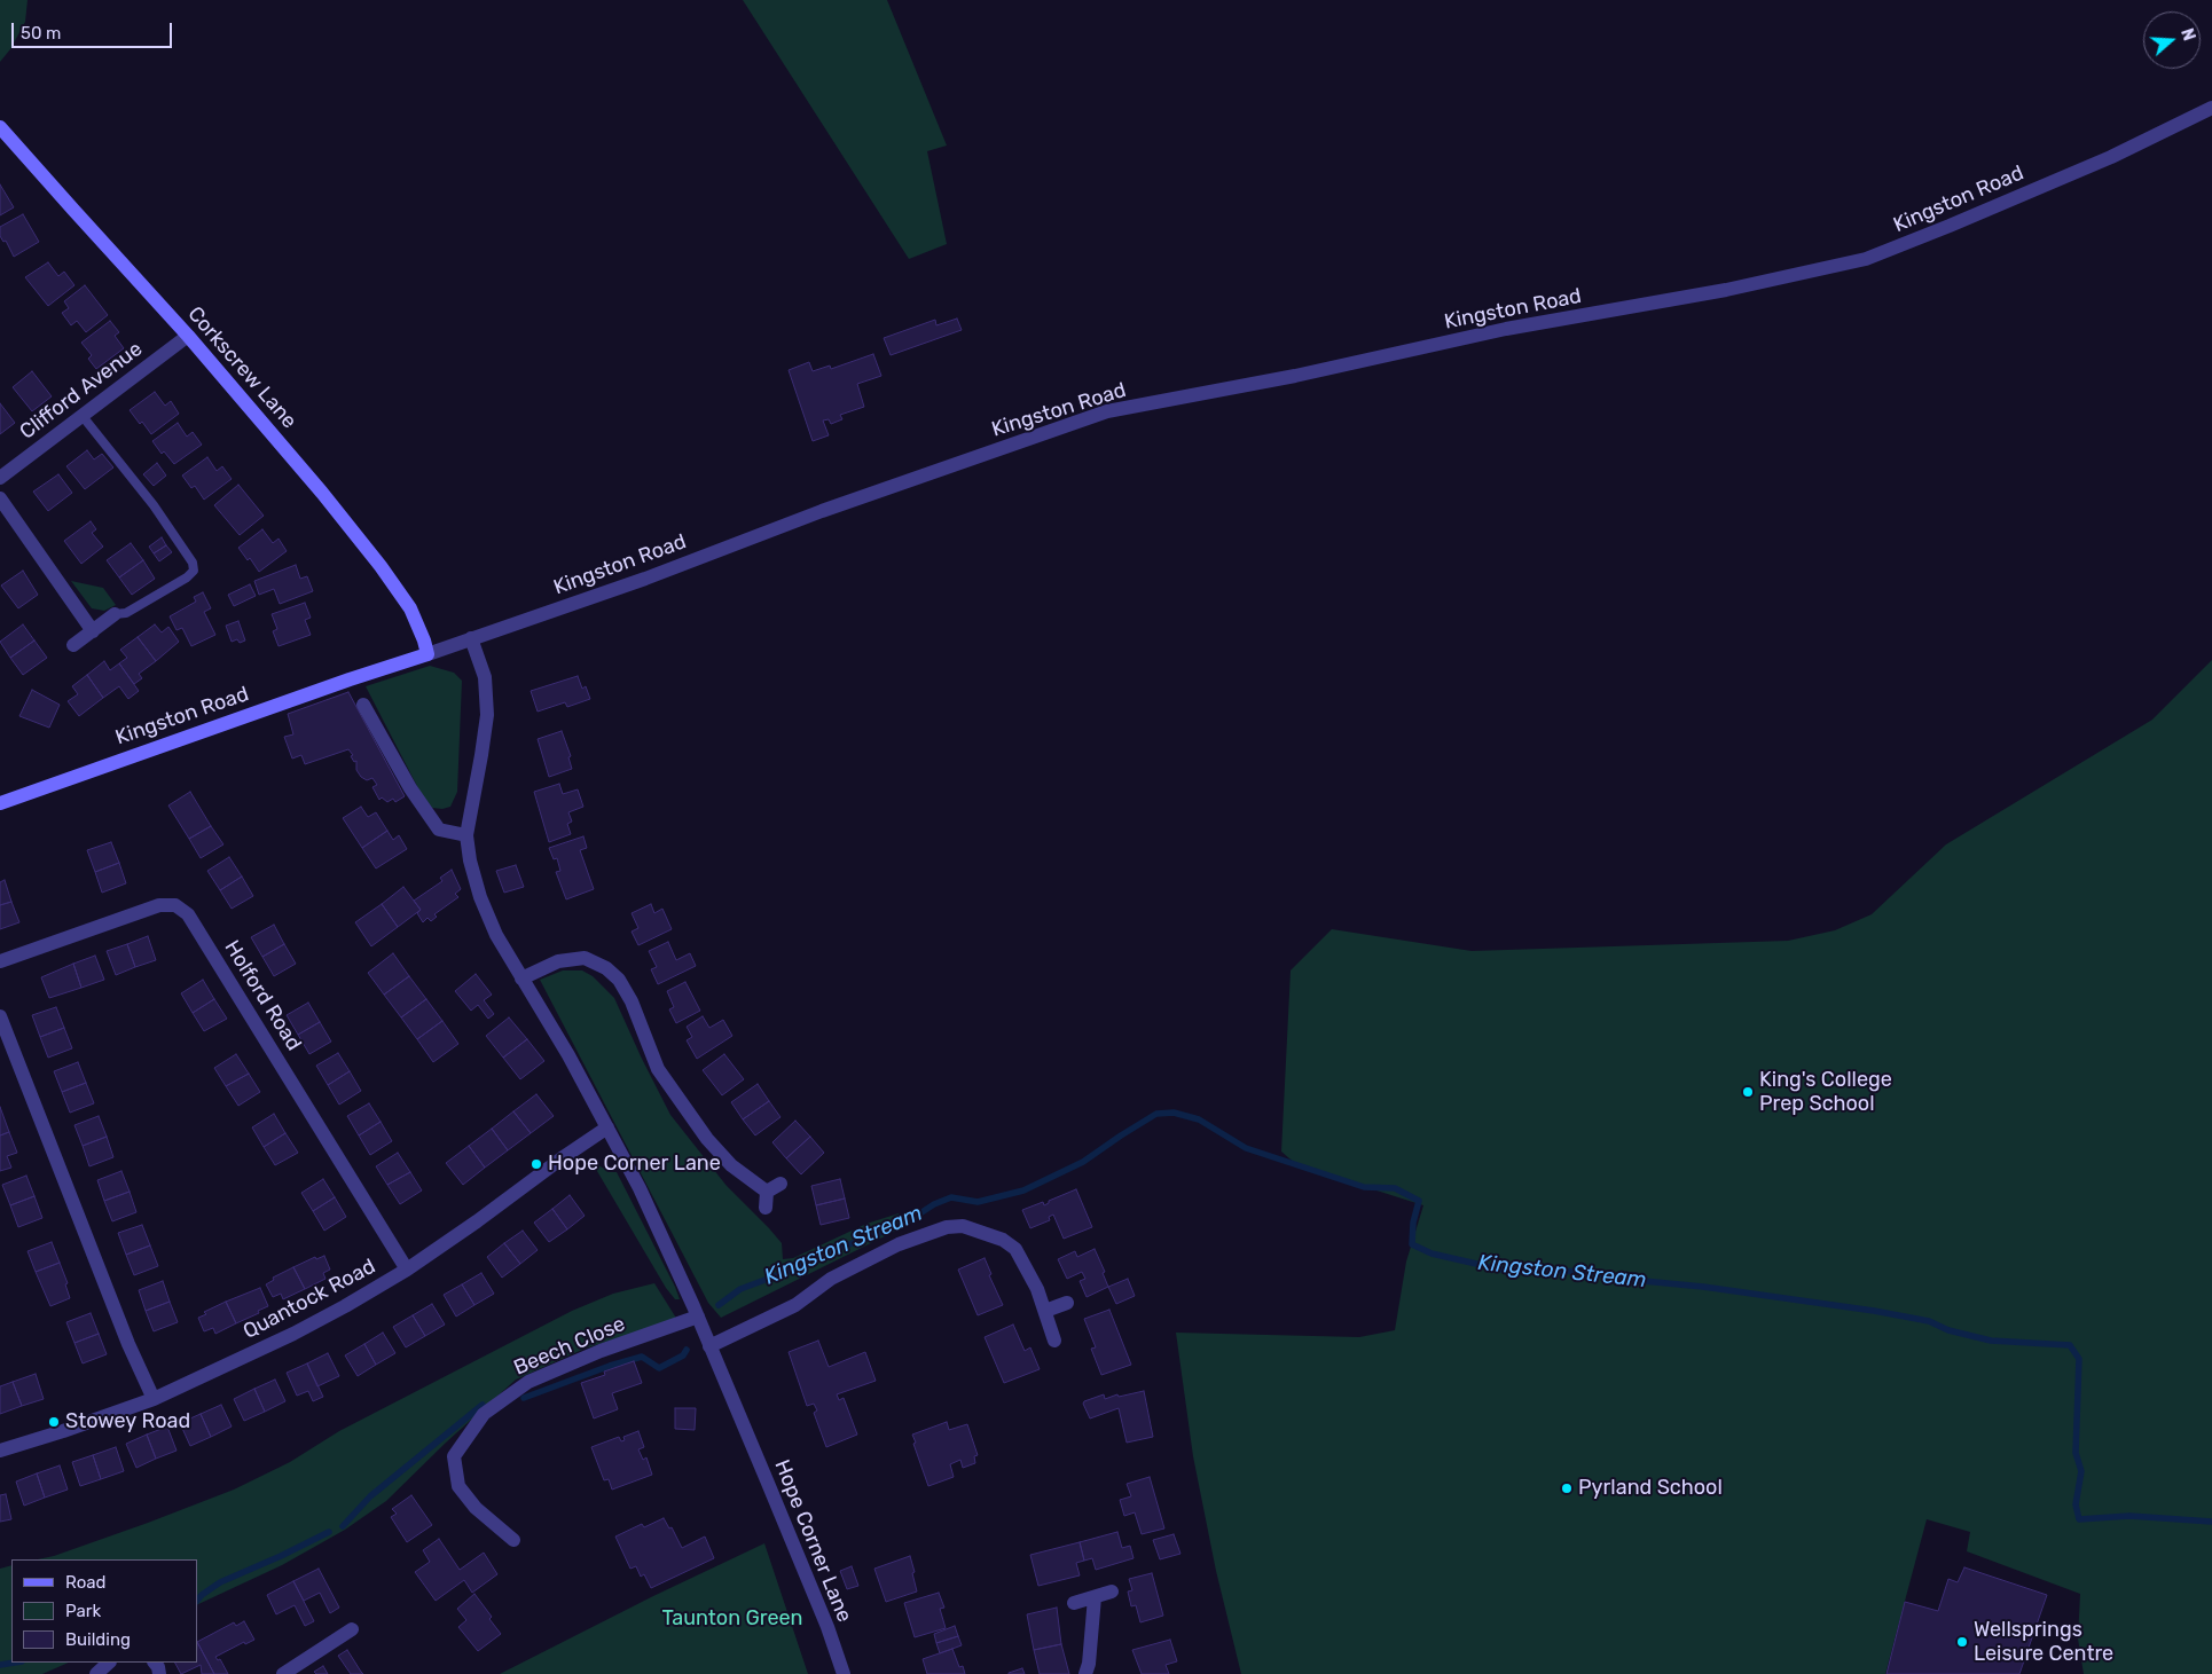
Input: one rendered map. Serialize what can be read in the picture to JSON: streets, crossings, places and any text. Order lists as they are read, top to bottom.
{
  "streets": {
    "street": [
      "Kingston Road",
      "Corkscrew Lane",
      "Clifford Avenue",
      "Holford Road",
      "Quantock Road",
      "Beech Close",
      "Hope Corner Lane"
    ]
  },
  "crossings": [
    ["Kingston Road", "Corkscrew Lane"],
    ["Kingston Road", "Hope Corner Lane"],
    ["Corkscrew Lane", "Clifford Avenue"],
    ["Holford Road", "Quantock Road"],
    ["Quantock Road", "Hope Corner Lane"],
    ["Beech Close", "Hope Corner Lane"]
  ],
  "water": ["Kingston Stream"],
  "parks": ["Taunton Green"],
  "places": [
    "King's College Prep School",
    "Hope Corner Lane",
    "Stowey Road",
    "Pyrland School",
    "Wellsprings Leisure Centre"
  ],
  "legend": ["Road", "Park", "Building"],
  "scale_bar": "50 m",
  "north": "right"
}
